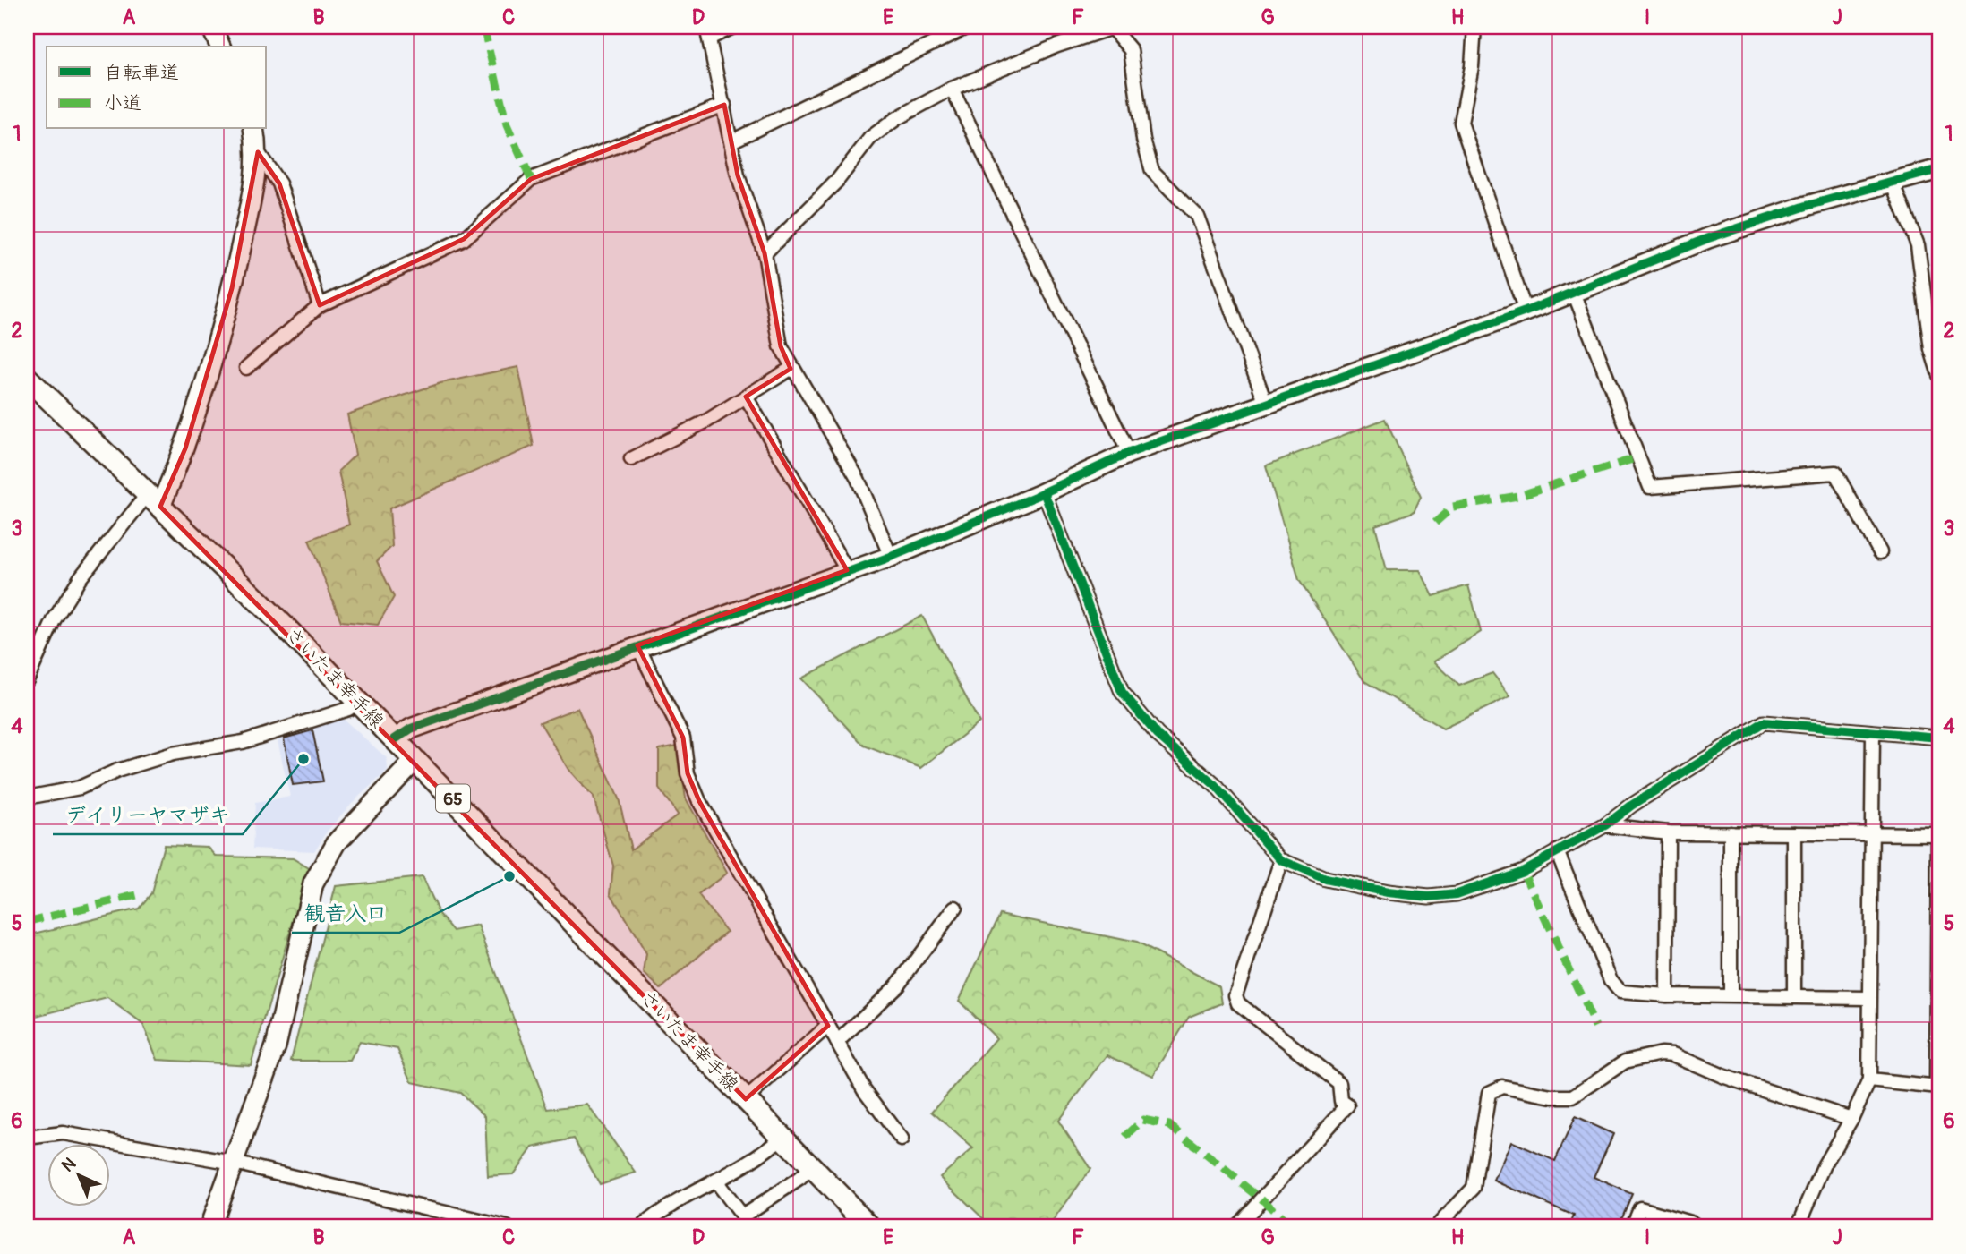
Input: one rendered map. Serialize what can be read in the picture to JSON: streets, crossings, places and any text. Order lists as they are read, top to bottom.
{
  "streets": {
    "main road": ["さいたま幸手線", "65"]
  },
  "places": ["デイリーヤマザキ", "観音入口"],
  "legend": ["自転車道", "小道"],
  "north": "top left",
  "grid": {
    "columns": [
      "A",
      "B",
      "C",
      "D",
      "E",
      "F",
      "G",
      "H",
      "I",
      "J"
    ],
    "rows": [
      "1",
      "2",
      "3",
      "4",
      "5",
      "6"
    ]
  }
}
